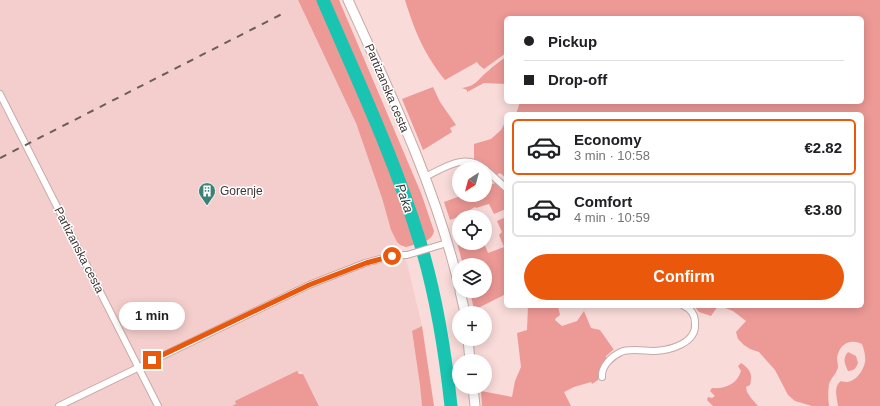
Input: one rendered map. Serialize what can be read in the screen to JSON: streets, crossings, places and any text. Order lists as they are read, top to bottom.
{
  "streets": {
    "main road": ["Partizanska cesta"]
  },
  "water": ["Paka"],
  "places": {
    "building": ["Gorenje"]
  },
  "north": "bottom left",
  "page": {
    "banner": ["Pickup", "Drop-off"],
    "list": [
      {
        "name": "Economy",
        "note": "3 min · 10:58",
        "value": "€2.82"
      },
      {
        "name": "Comfort",
        "note": "4 min · 10:59",
        "value": "€3.80"
      }
    ],
    "map_buttons": ["+", "−"],
    "buttons": "Confirm",
    "bubble": "1 min"
  }
}
